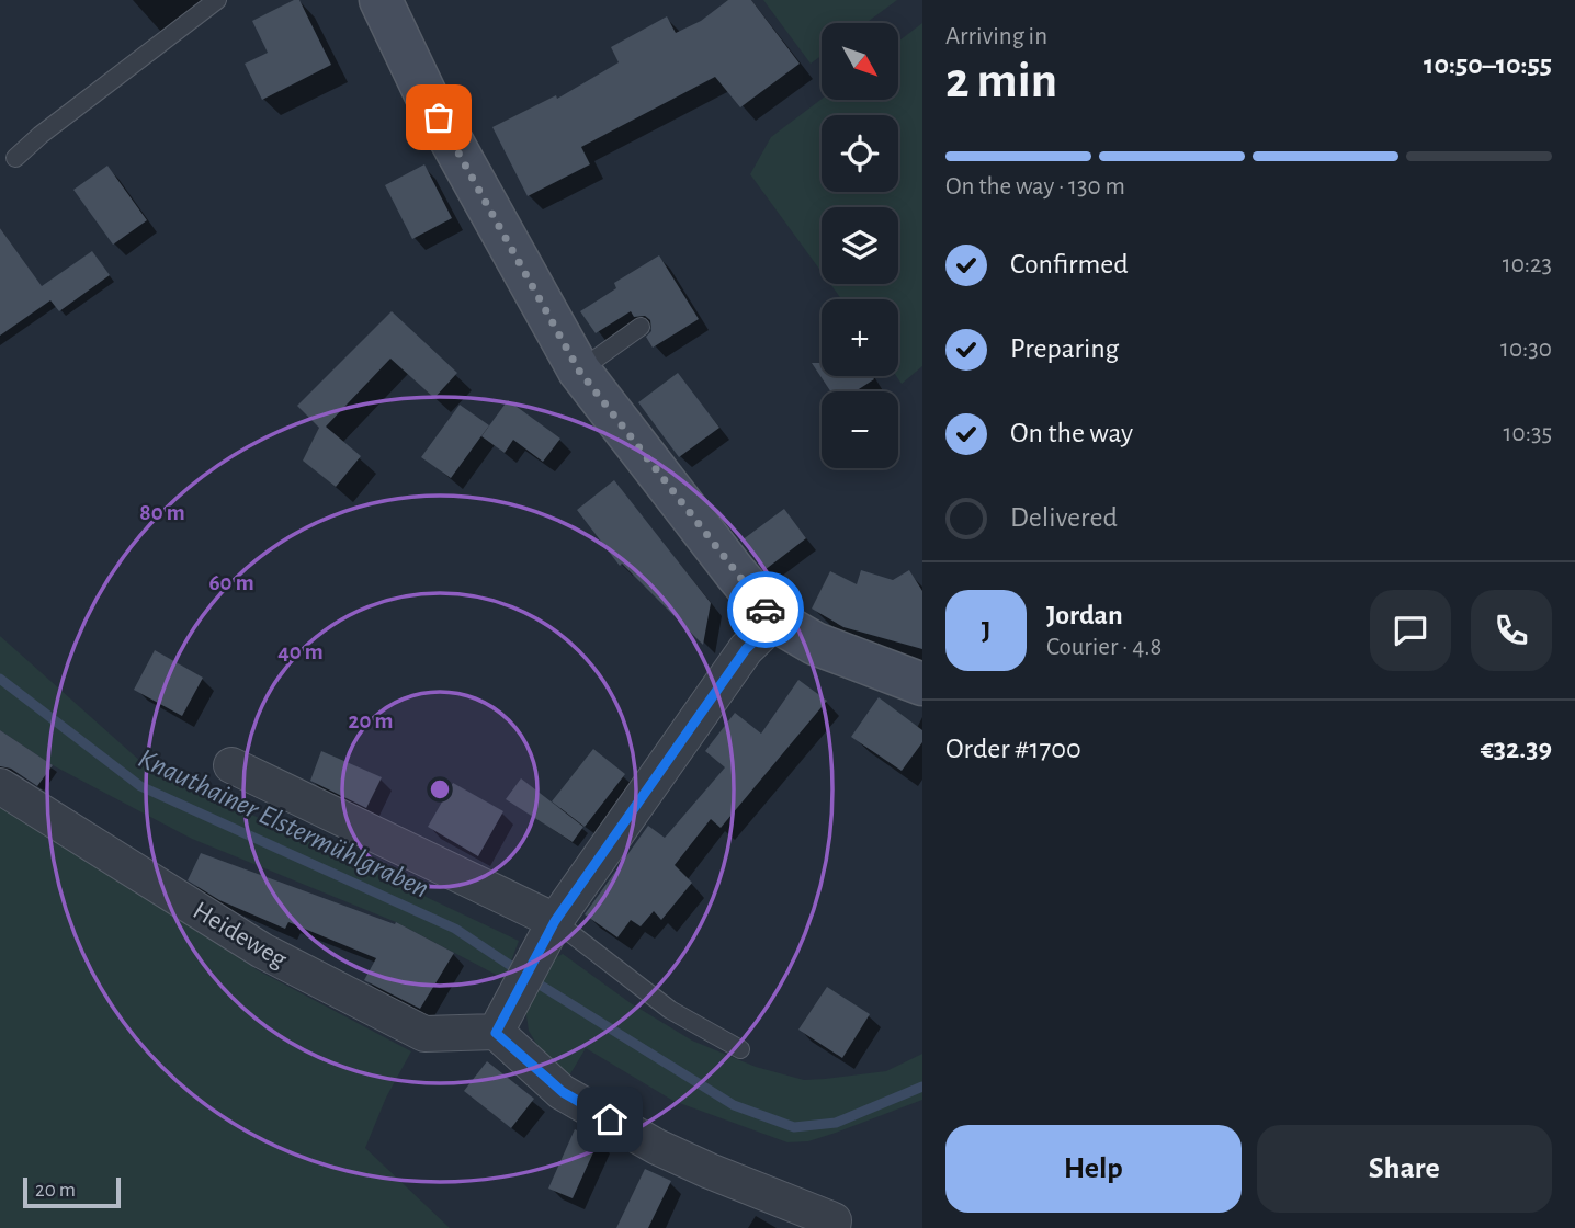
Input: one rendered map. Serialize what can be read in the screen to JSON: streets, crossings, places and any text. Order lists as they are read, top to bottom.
{
  "streets": {
    "street": ["Heideweg"]
  },
  "water": ["Knauthainer Elstermühlgraben"],
  "scale_bar": "20 m",
  "north": "bottom right",
  "page": {
    "heading": ["2 min", "Arriving in", "10:50–10:55"],
    "panel": [
      "Jordan",
      "Courier · 4.8",
      "Order #1700",
      "€32.39"
    ],
    "map_buttons": ["+", "−"],
    "bar": "On the way · 130 m",
    "list": [
      ["Confirmed", "10:23"],
      ["Preparing", "10:30"],
      ["On the way", "10:35"],
      "Delivered"
    ],
    "round": "J",
    "buttons": ["Help", "Share"],
    "scale": "20 m"
  },
  "rings": [
    "80 m",
    "60 m",
    "40 m",
    "20 m"
  ]
}
